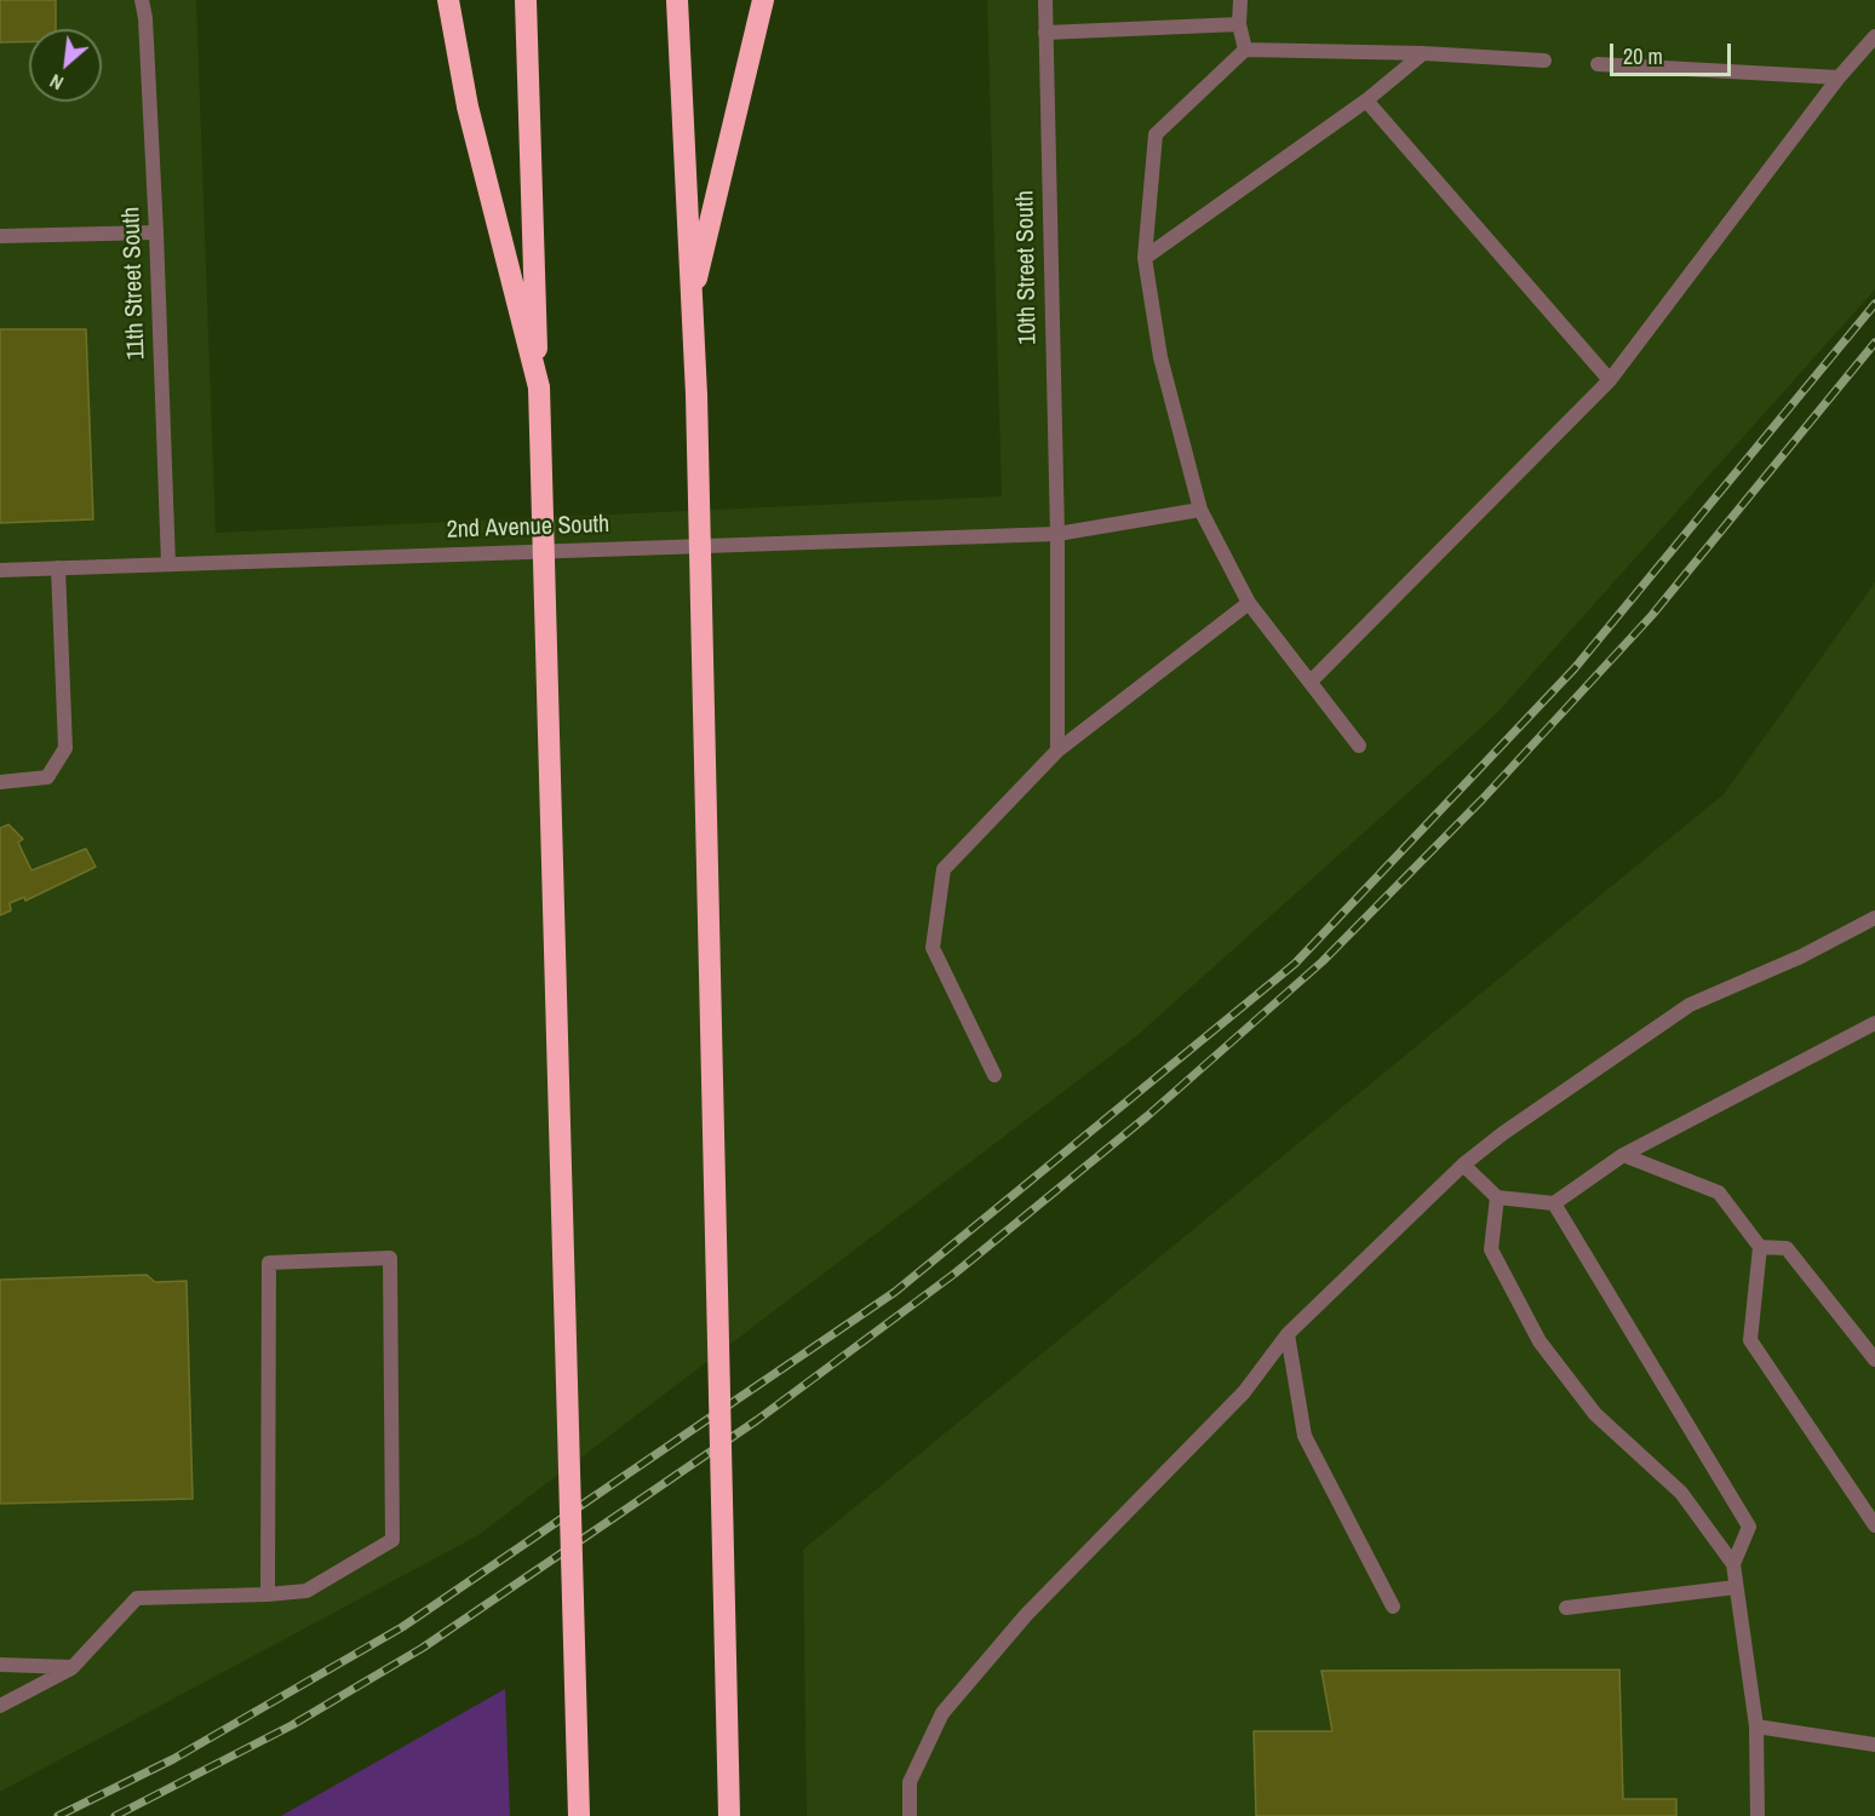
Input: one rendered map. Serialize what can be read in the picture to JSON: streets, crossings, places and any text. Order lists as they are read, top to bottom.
{
  "streets": {
    "street": ["10th Street South", "11th Street South", "2nd Avenue South"]
  },
  "crossings": [
    ["10th Street South", "2nd Avenue South"],
    ["11th Street South", "2nd Avenue South"]
  ],
  "scale_bar": "20 m",
  "north": "bottom left"
}
